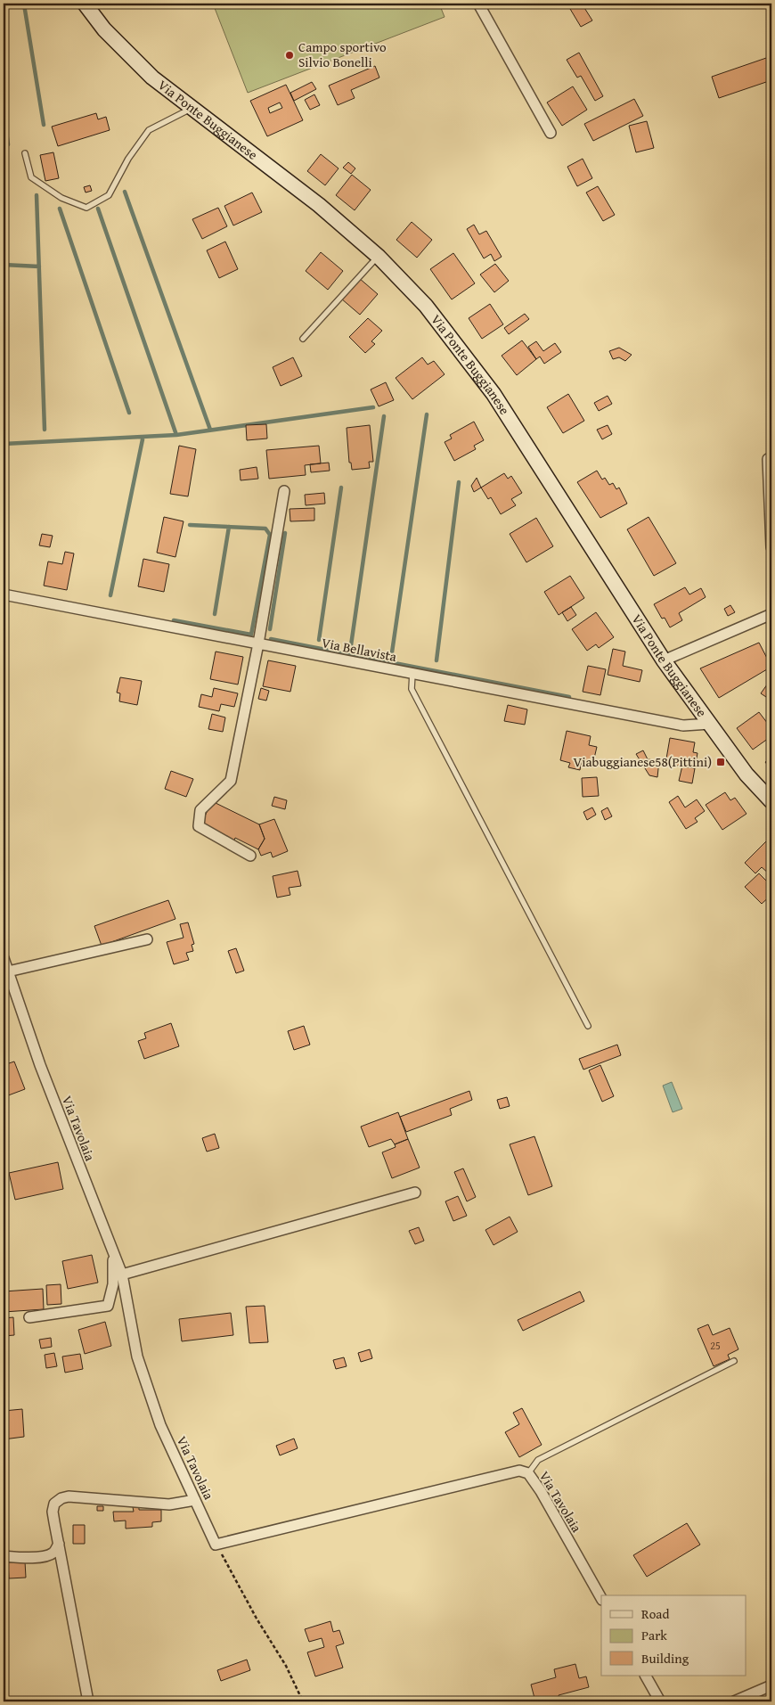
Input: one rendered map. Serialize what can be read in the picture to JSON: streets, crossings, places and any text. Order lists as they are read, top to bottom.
{
  "streets": {
    "main road": ["Via Ponte Buggianese"],
    "street": ["Via Bellavista", "Via Tavolaia"]
  },
  "crossings": [
    ["Via Ponte Buggianese", "Via Bellavista"]
  ],
  "places": {
    "other": ["Campo sportivo Silvio Bonelli"],
    "transit": ["Viabuggianese58(Pittini)"]
  },
  "house_numbers": ["25"],
  "legend": ["Road", "Park", "Building"]
}
